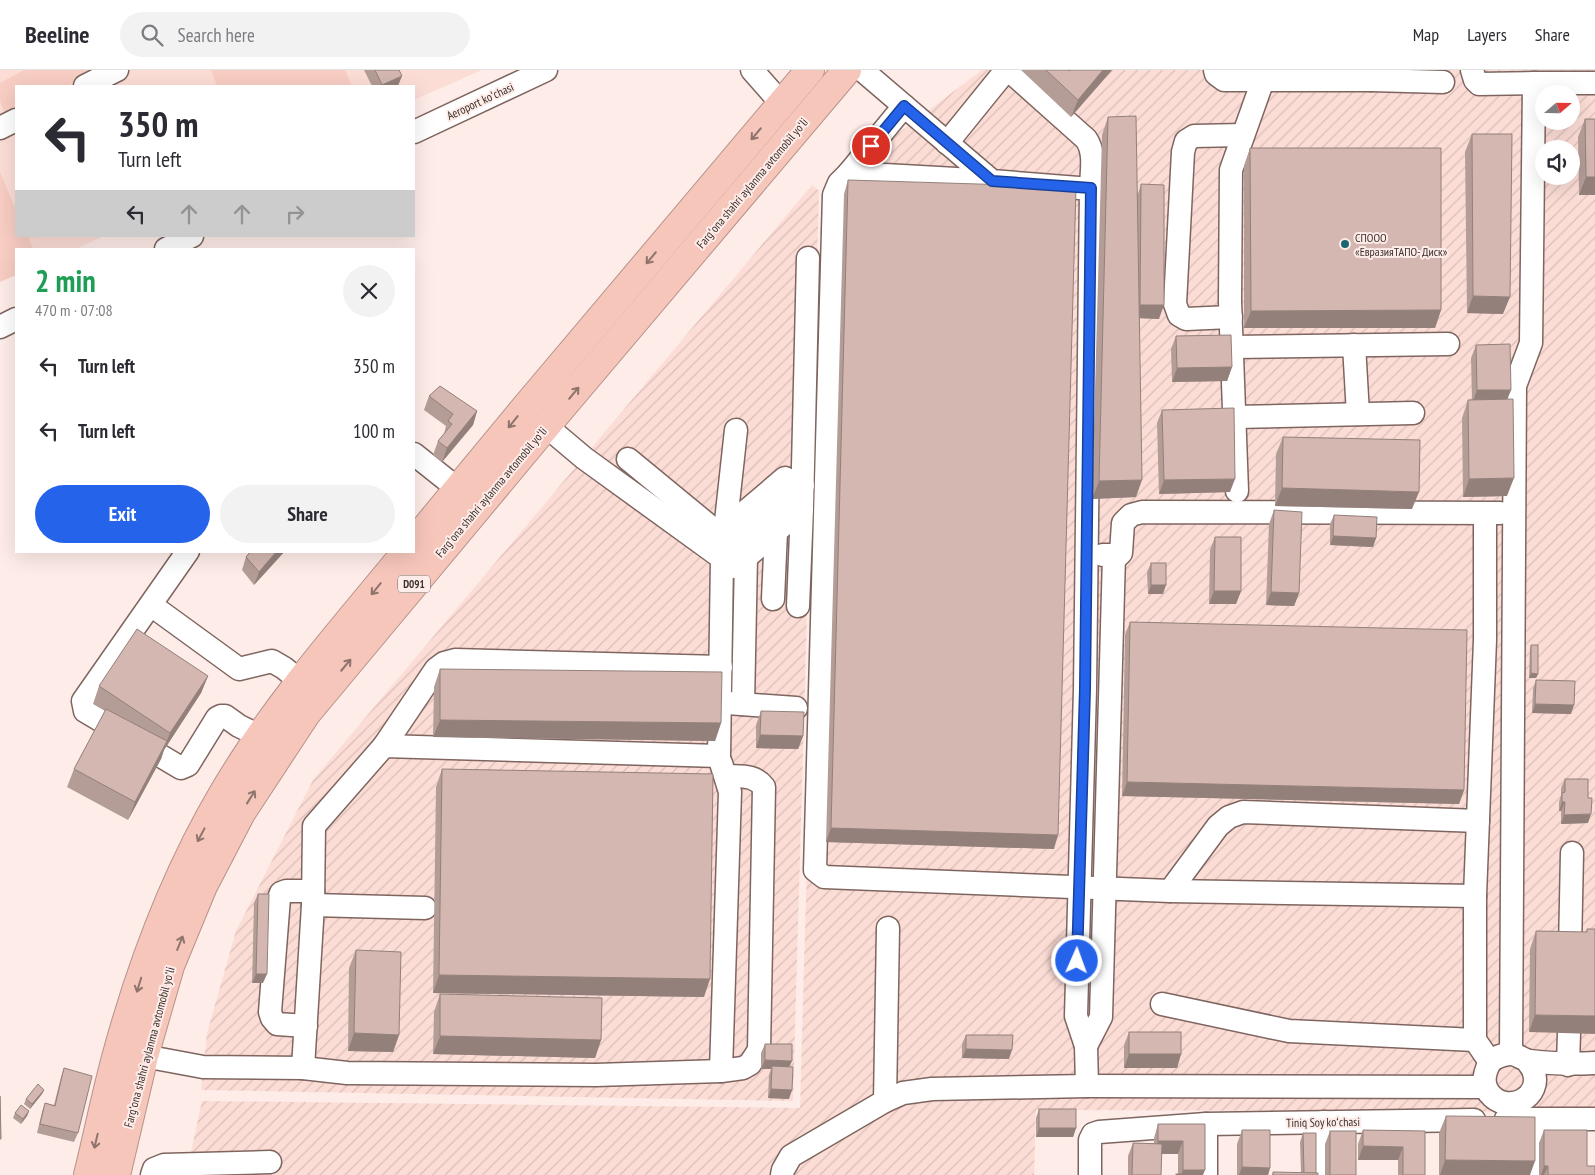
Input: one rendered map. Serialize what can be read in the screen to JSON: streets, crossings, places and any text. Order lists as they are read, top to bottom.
{
  "streets": {
    "highway": ["Fargʻona shahri aylanma avtomobil yoʻli", "D091"],
    "street": ["Aeroport koʻchasi", "Tiniq Soy koʻchasi"]
  },
  "places": ["СПООО «ЕвразияТАПО- Диск»"],
  "north": "right",
  "page": {
    "header": "Beeline",
    "search": "Search here",
    "nav": ["Map", "Layers", "Share"],
    "turn": ["350 m", "Turn left"],
    "heading": ["2 min", "470 m · 07:08"],
    "list": [
      {
        "name": "Turn left",
        "value": "350 m"
      },
      {
        "name": "Turn left",
        "value": "100 m"
      }
    ],
    "buttons": ["Exit", "Share"]
  }
}
